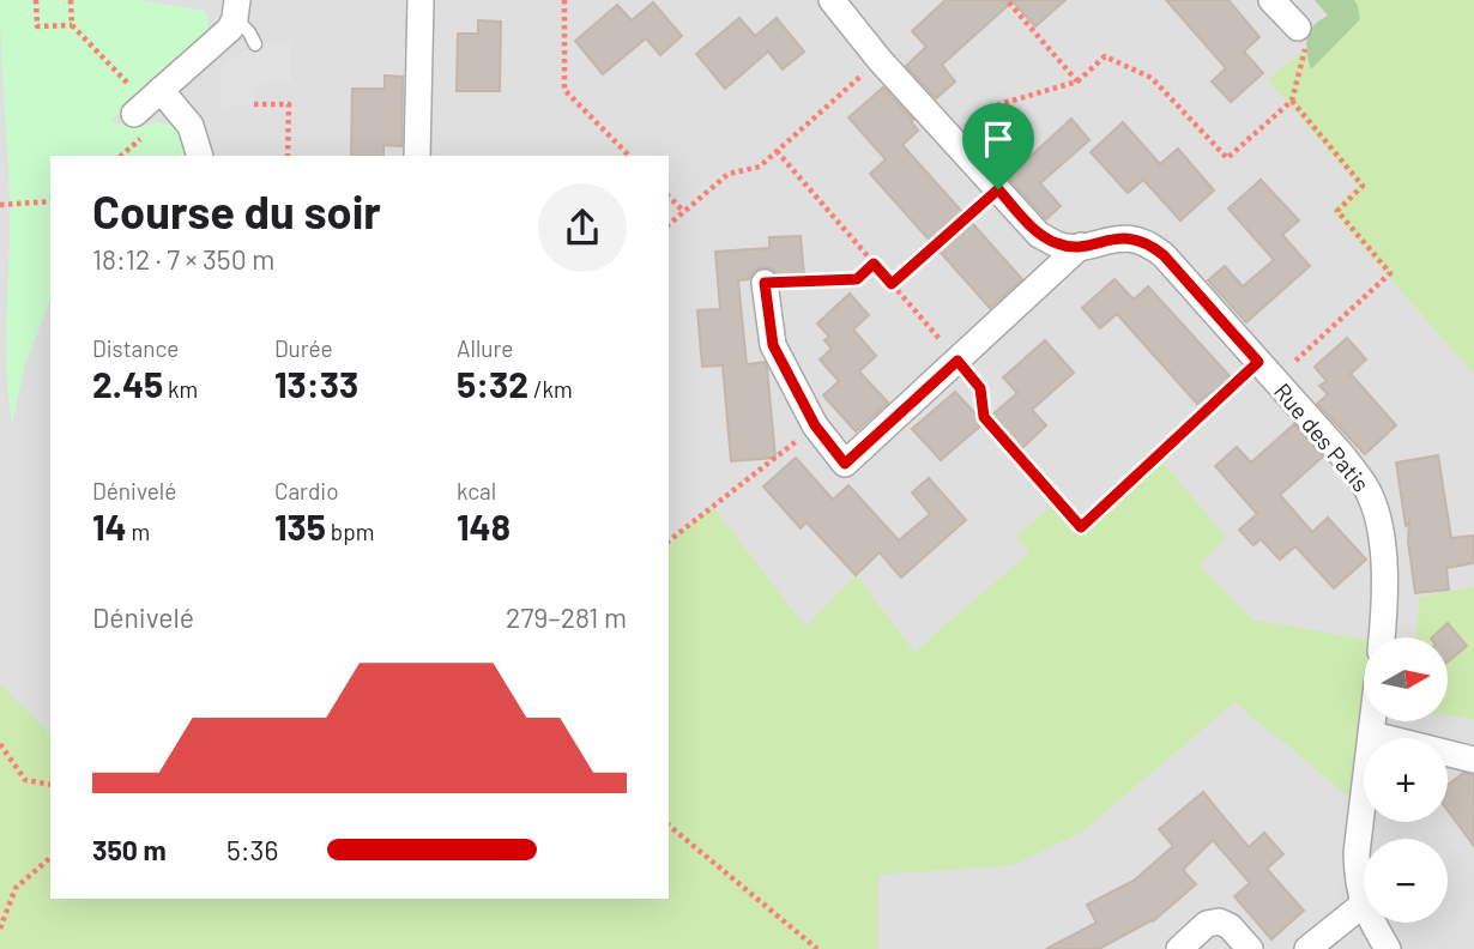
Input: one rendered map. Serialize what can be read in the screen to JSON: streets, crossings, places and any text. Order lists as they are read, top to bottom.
{
  "streets": {
    "street": ["Rue des Patis"]
  },
  "north": "right",
  "page": {
    "heading": ["Course du soir", "18:12 · 7 × 350 m"],
    "stats": [
      ["Distance", "2.45 km"],
      ["Durée", "13:33"],
      ["Allure", "5:32 /km"],
      ["Dénivelé", "14 m"],
      ["Cardio", "135 bpm"],
      ["kcal", "148"]
    ],
    "chart": ["Dénivelé", "279–281 m"],
    "map_buttons": ["+", "−"],
    "list": [
      {
        "name": "350 m",
        "note": "5:36"
      }
    ]
  }
}
